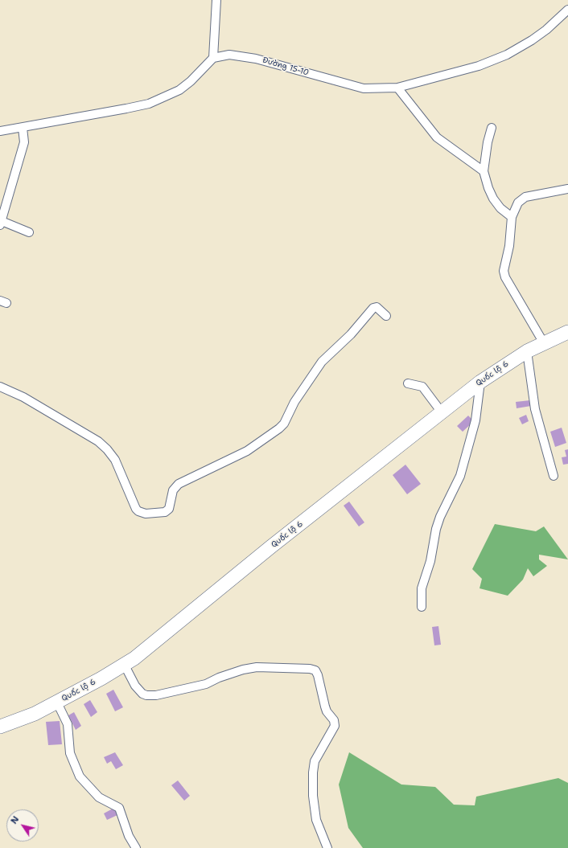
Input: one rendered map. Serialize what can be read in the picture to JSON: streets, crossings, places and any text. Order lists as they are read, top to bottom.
{
  "streets": {
    "highway": ["Quốc lộ 6"],
    "street": ["Đường 15-10"]
  },
  "north": "top left"
}
